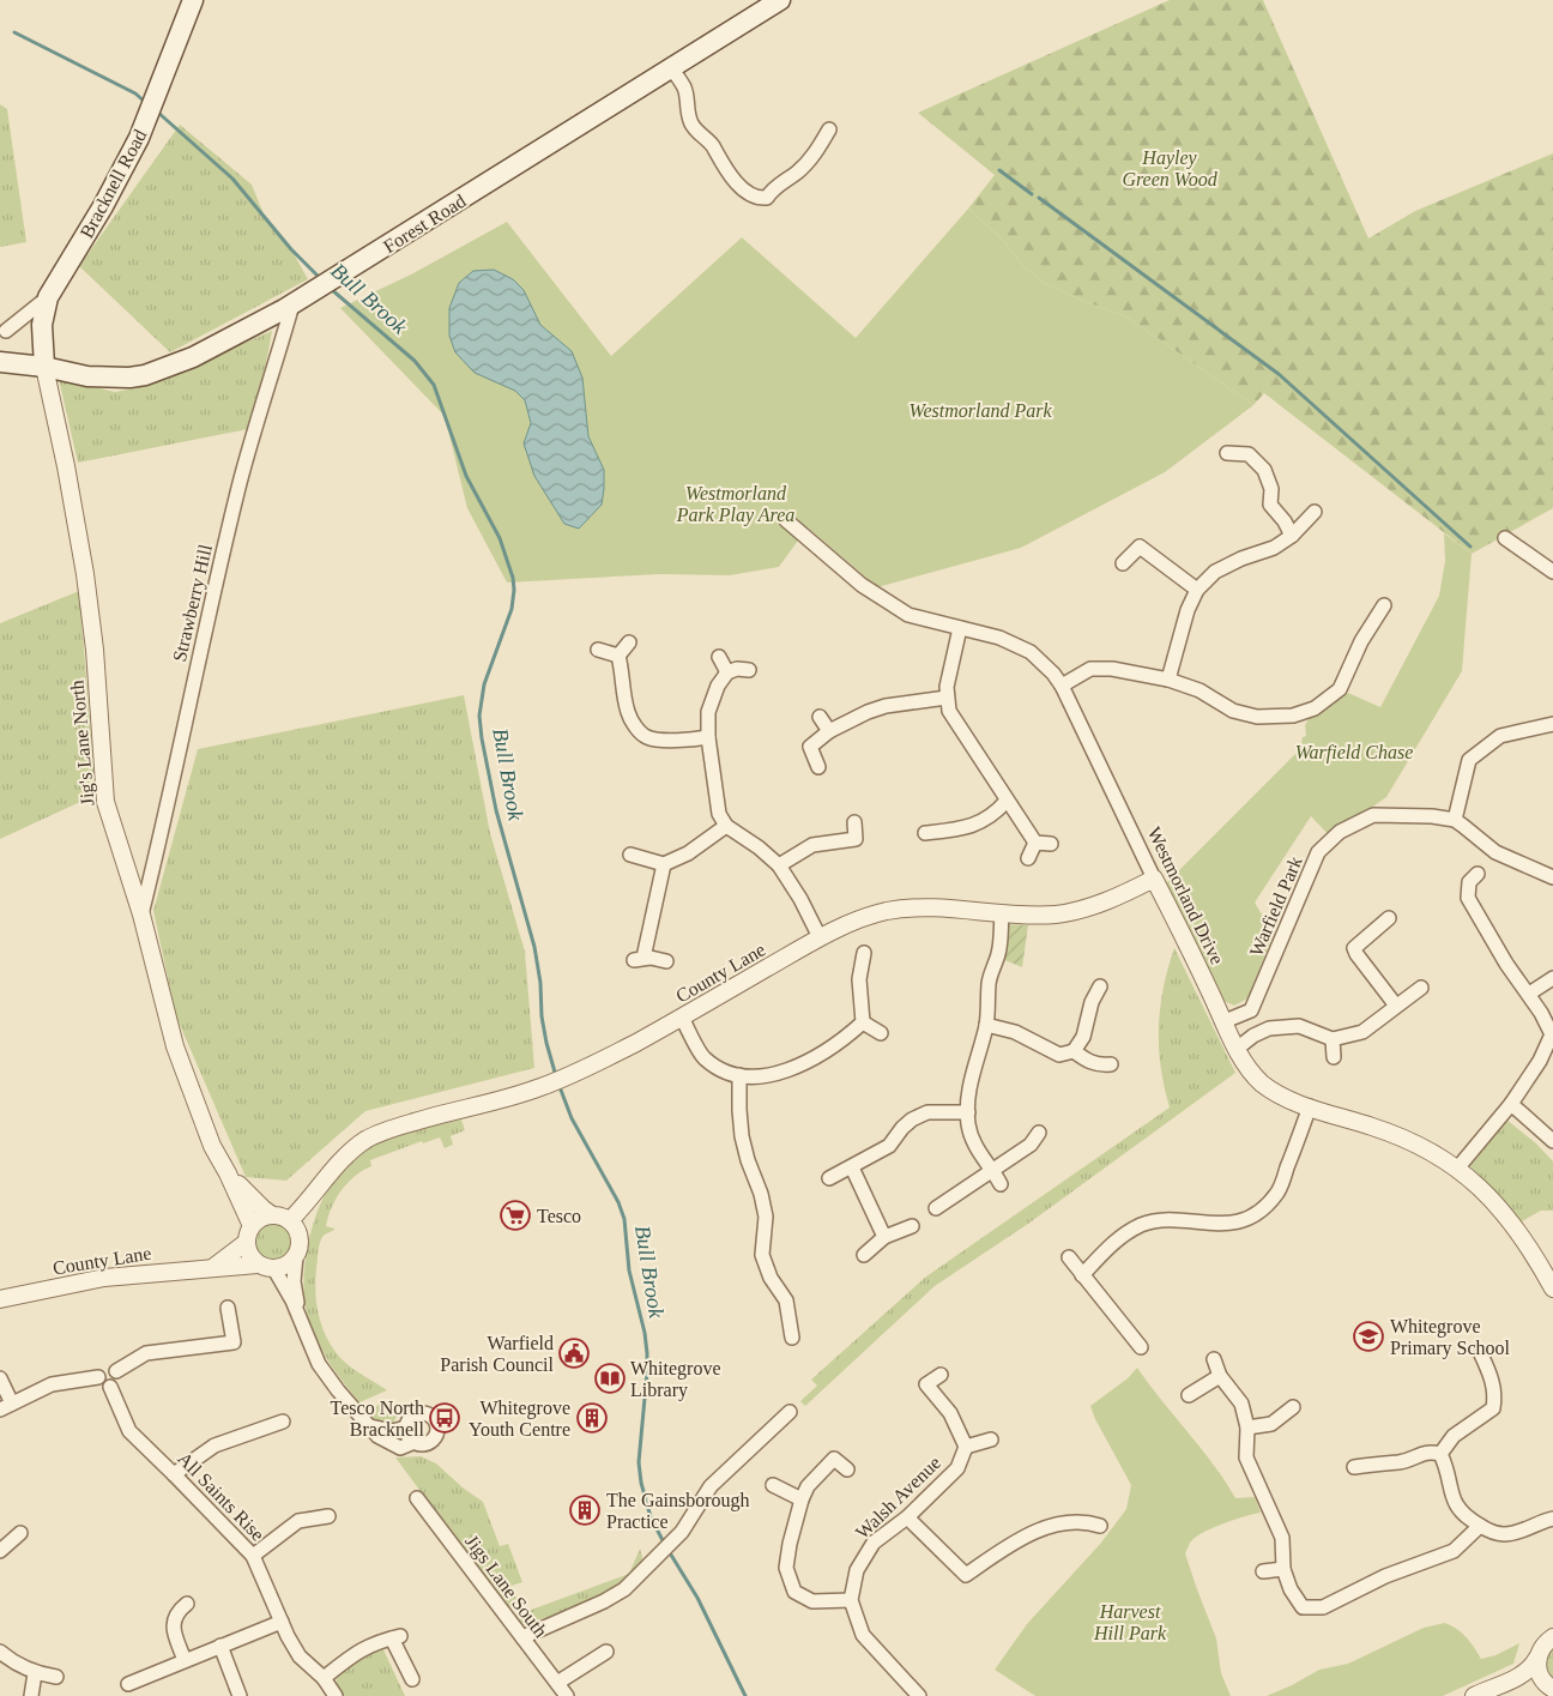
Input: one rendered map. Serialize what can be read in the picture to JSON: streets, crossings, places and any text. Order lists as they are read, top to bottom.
{
  "streets": {
    "main road": ["Bracknell Road", "Forest Road"],
    "street": [
      "Strawberry Hill",
      "Jig's Lane North",
      "Westmorland Drive",
      "Warfield Park",
      "County Lane",
      "All Saints Rise",
      "Walsh Avenue",
      "Jigs Lane South"
    ]
  },
  "crossings": [
    ["Bracknell Road", "Forest Road"],
    ["Bracknell Road", "Jig's Lane North"],
    ["Forest Road", "Strawberry Hill"],
    ["Forest Road", "Jig's Lane North"],
    ["Strawberry Hill", "Jig's Lane North"],
    ["Jig's Lane North", "County Lane"],
    ["Westmorland Drive", "Warfield Park"],
    ["Westmorland Drive", "County Lane"]
  ],
  "water": ["Bull Brook"],
  "parks": [
    "Hayley Green Wood",
    "Westmorland Park",
    "Westmorland Park Play Area",
    "Warfield Chase",
    "Harvest Hill Park"
  ],
  "places": {
    "supermarket": ["Tesco"],
    "school or university": ["Whitegrove Primary School"],
    "public building": ["Warfield Parish Council"],
    "library": ["Whitegrove Library"],
    "bus stop": ["Tesco North Bracknell"],
    "building": ["Whitegrove Youth Centre", "The Gainsborough Practice"]
  }
}
